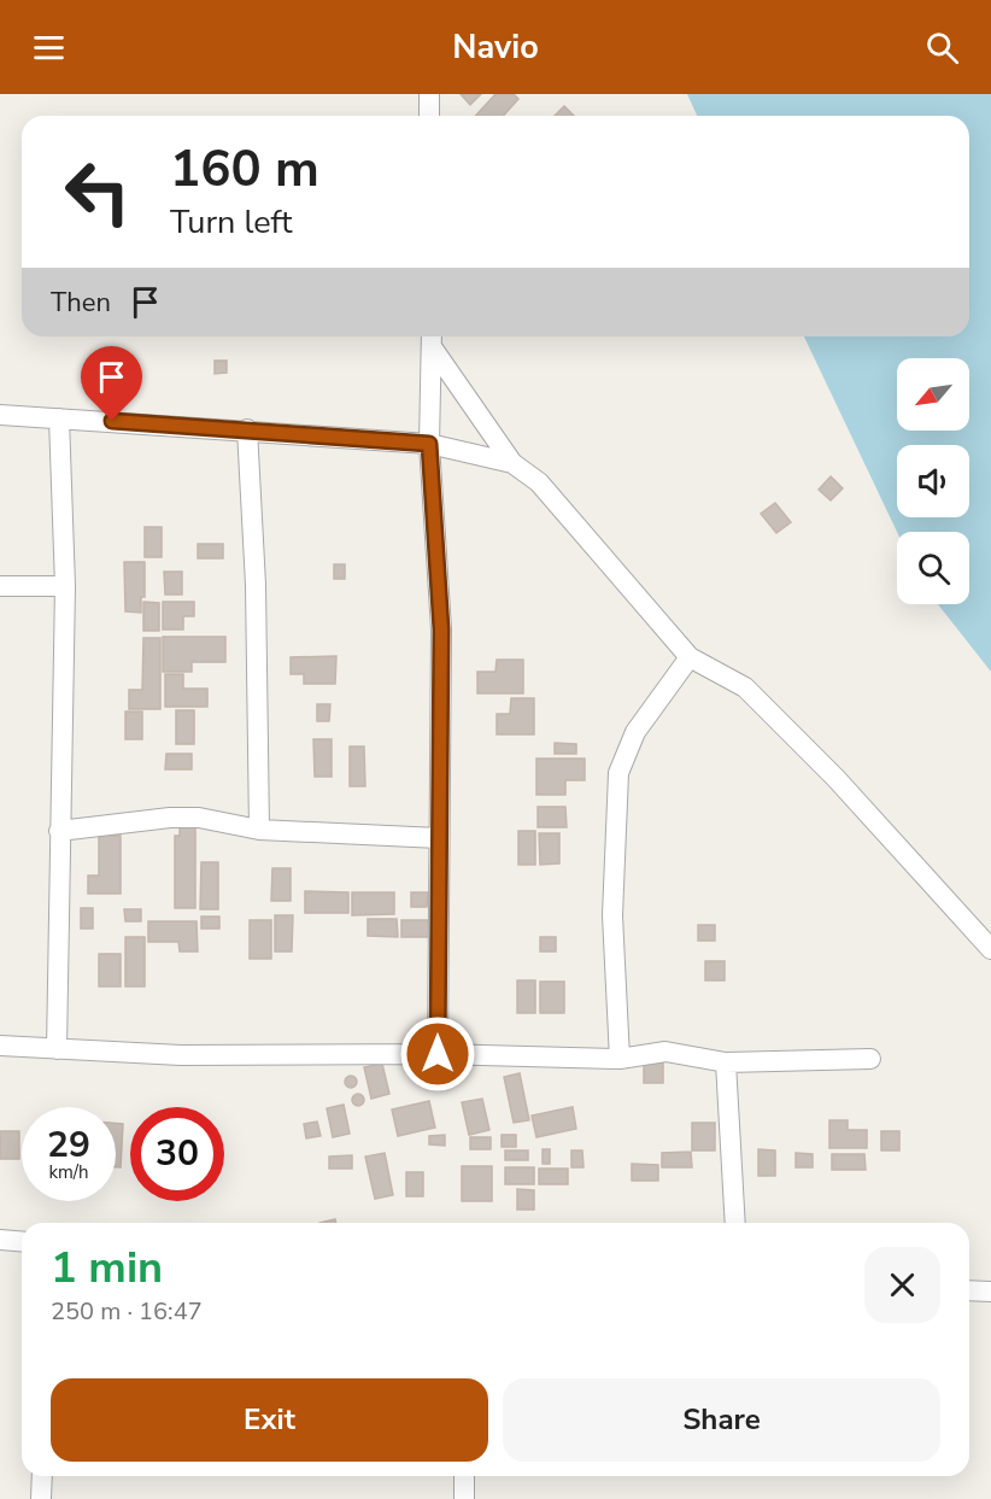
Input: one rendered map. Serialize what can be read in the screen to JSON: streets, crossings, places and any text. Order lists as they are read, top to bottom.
{
  "north": "bottom left",
  "page": {
    "header": "Navio",
    "turn": ["160 m", "Turn left"],
    "then": "Then",
    "speed": "29 km/h",
    "limit": "30",
    "heading": ["1 min", "250 m · 16:47"],
    "buttons": ["Exit", "Share"]
  }
}
